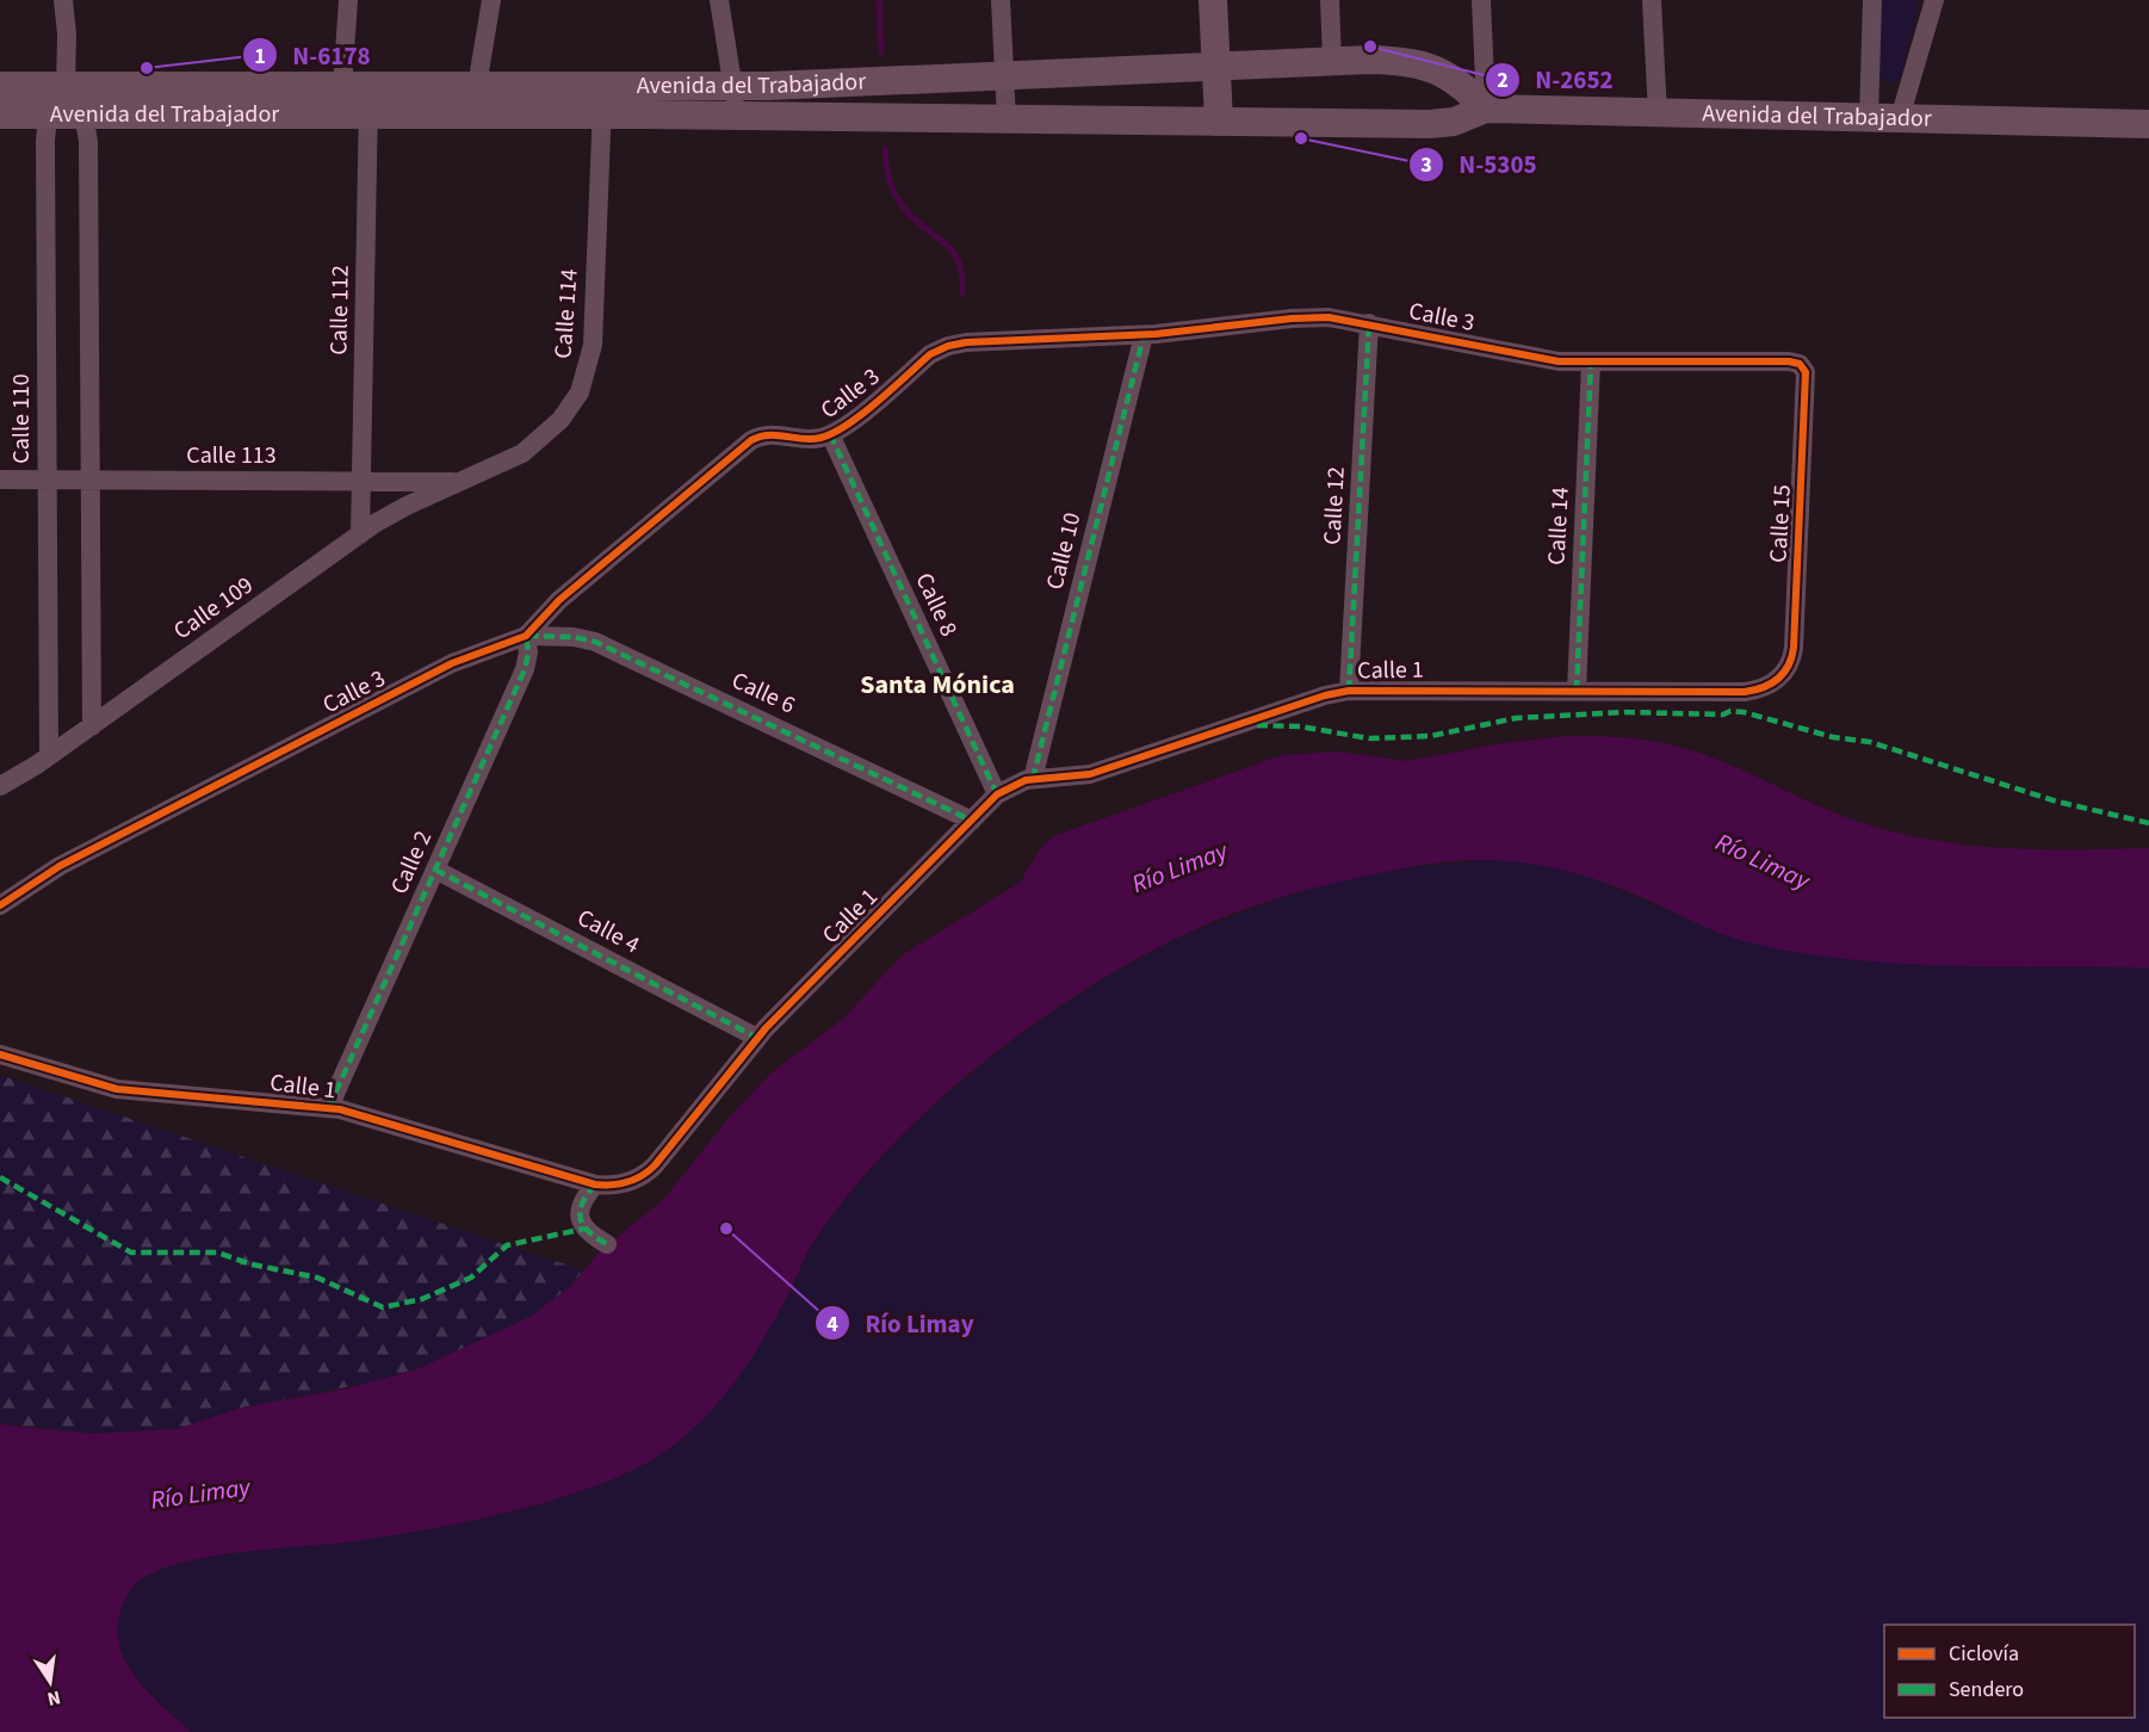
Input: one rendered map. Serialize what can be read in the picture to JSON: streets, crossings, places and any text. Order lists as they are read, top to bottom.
{
  "streets": {
    "street": [
      "Avenida del Trabajador",
      "Calle 112",
      "Calle 114",
      "Calle 3",
      "Calle 110",
      "Calle 113",
      "Calle 12",
      "Calle 15",
      "Calle 14",
      "Calle 10",
      "Calle 8",
      "Calle 109",
      "Calle 1",
      "Calle 6",
      "Calle 2",
      "Calle 4"
    ]
  },
  "crossings": [
    ["Avenida del Trabajador", "Calle 112"],
    ["Avenida del Trabajador", "Calle 114"],
    ["Avenida del Trabajador", "Calle 110"],
    ["Calle 112", "Calle 113"],
    ["Calle 112", "Calle 109"],
    ["Calle 114", "Calle 113"],
    ["Calle 114", "Calle 109"],
    ["Calle 3", "Calle 12"],
    ["Calle 3", "Calle 15"],
    ["Calle 3", "Calle 14"],
    ["Calle 3", "Calle 10"],
    ["Calle 3", "Calle 8"],
    ["Calle 3", "Calle 6"],
    ["Calle 3", "Calle 2"],
    ["Calle 110", "Calle 113"],
    ["Calle 110", "Calle 109"],
    ["Calle 113", "Calle 109"],
    ["Calle 12", "Calle 1"],
    ["Calle 15", "Calle 1"],
    ["Calle 14", "Calle 1"],
    ["Calle 10", "Calle 1"],
    ["Calle 8", "Calle 1"],
    ["Calle 1", "Calle 6"],
    ["Calle 1", "Calle 2"],
    ["Calle 1", "Calle 4"],
    ["Calle 6", "Calle 2"],
    ["Calle 2", "Calle 4"]
  ],
  "districts": ["Santa Mónica"],
  "water": ["Río Limay"],
  "places": [
    "N-2652",
    "N-6178",
    "N-5305",
    "Río Limay"
  ],
  "legend": ["Ciclovía", "Sendero"],
  "north": "bottom"
}
